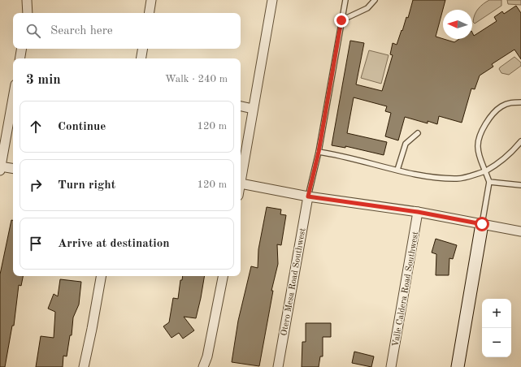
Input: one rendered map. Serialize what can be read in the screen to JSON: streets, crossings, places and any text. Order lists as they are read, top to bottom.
{
  "streets": {
    "street": ["Otero Mesa Road Southwest", "Valle Caldera Road Southwest"]
  },
  "north": "left",
  "page": {
    "search": "Search here",
    "heading": ["3 min", "Walk · 240 m"],
    "list": [
      ["Continue", "120 m"],
      ["Turn right", "120 m"],
      "Arrive at destination"
    ],
    "map_buttons": ["+", "−"]
  }
}
